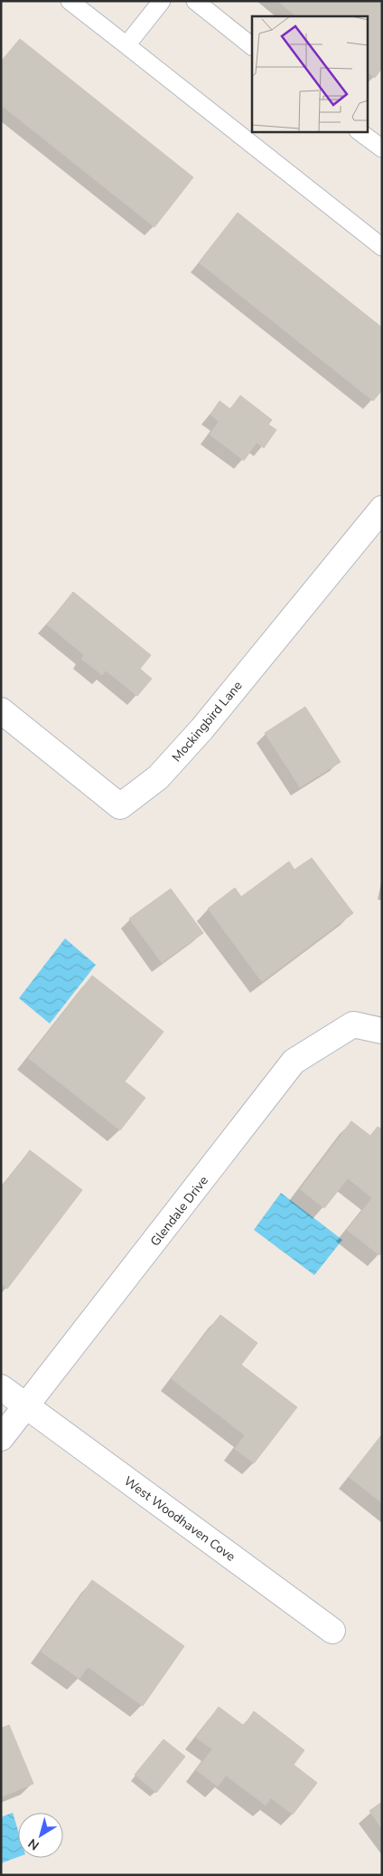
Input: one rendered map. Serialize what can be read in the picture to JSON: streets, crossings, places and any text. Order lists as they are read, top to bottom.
{
  "streets": {
    "street": ["Mockingbird Lane", "Glendale Drive", "West Woodhaven Cove"]
  },
  "crossings": [
    ["Glendale Drive", "West Woodhaven Cove"]
  ],
  "north": "bottom left"
}
